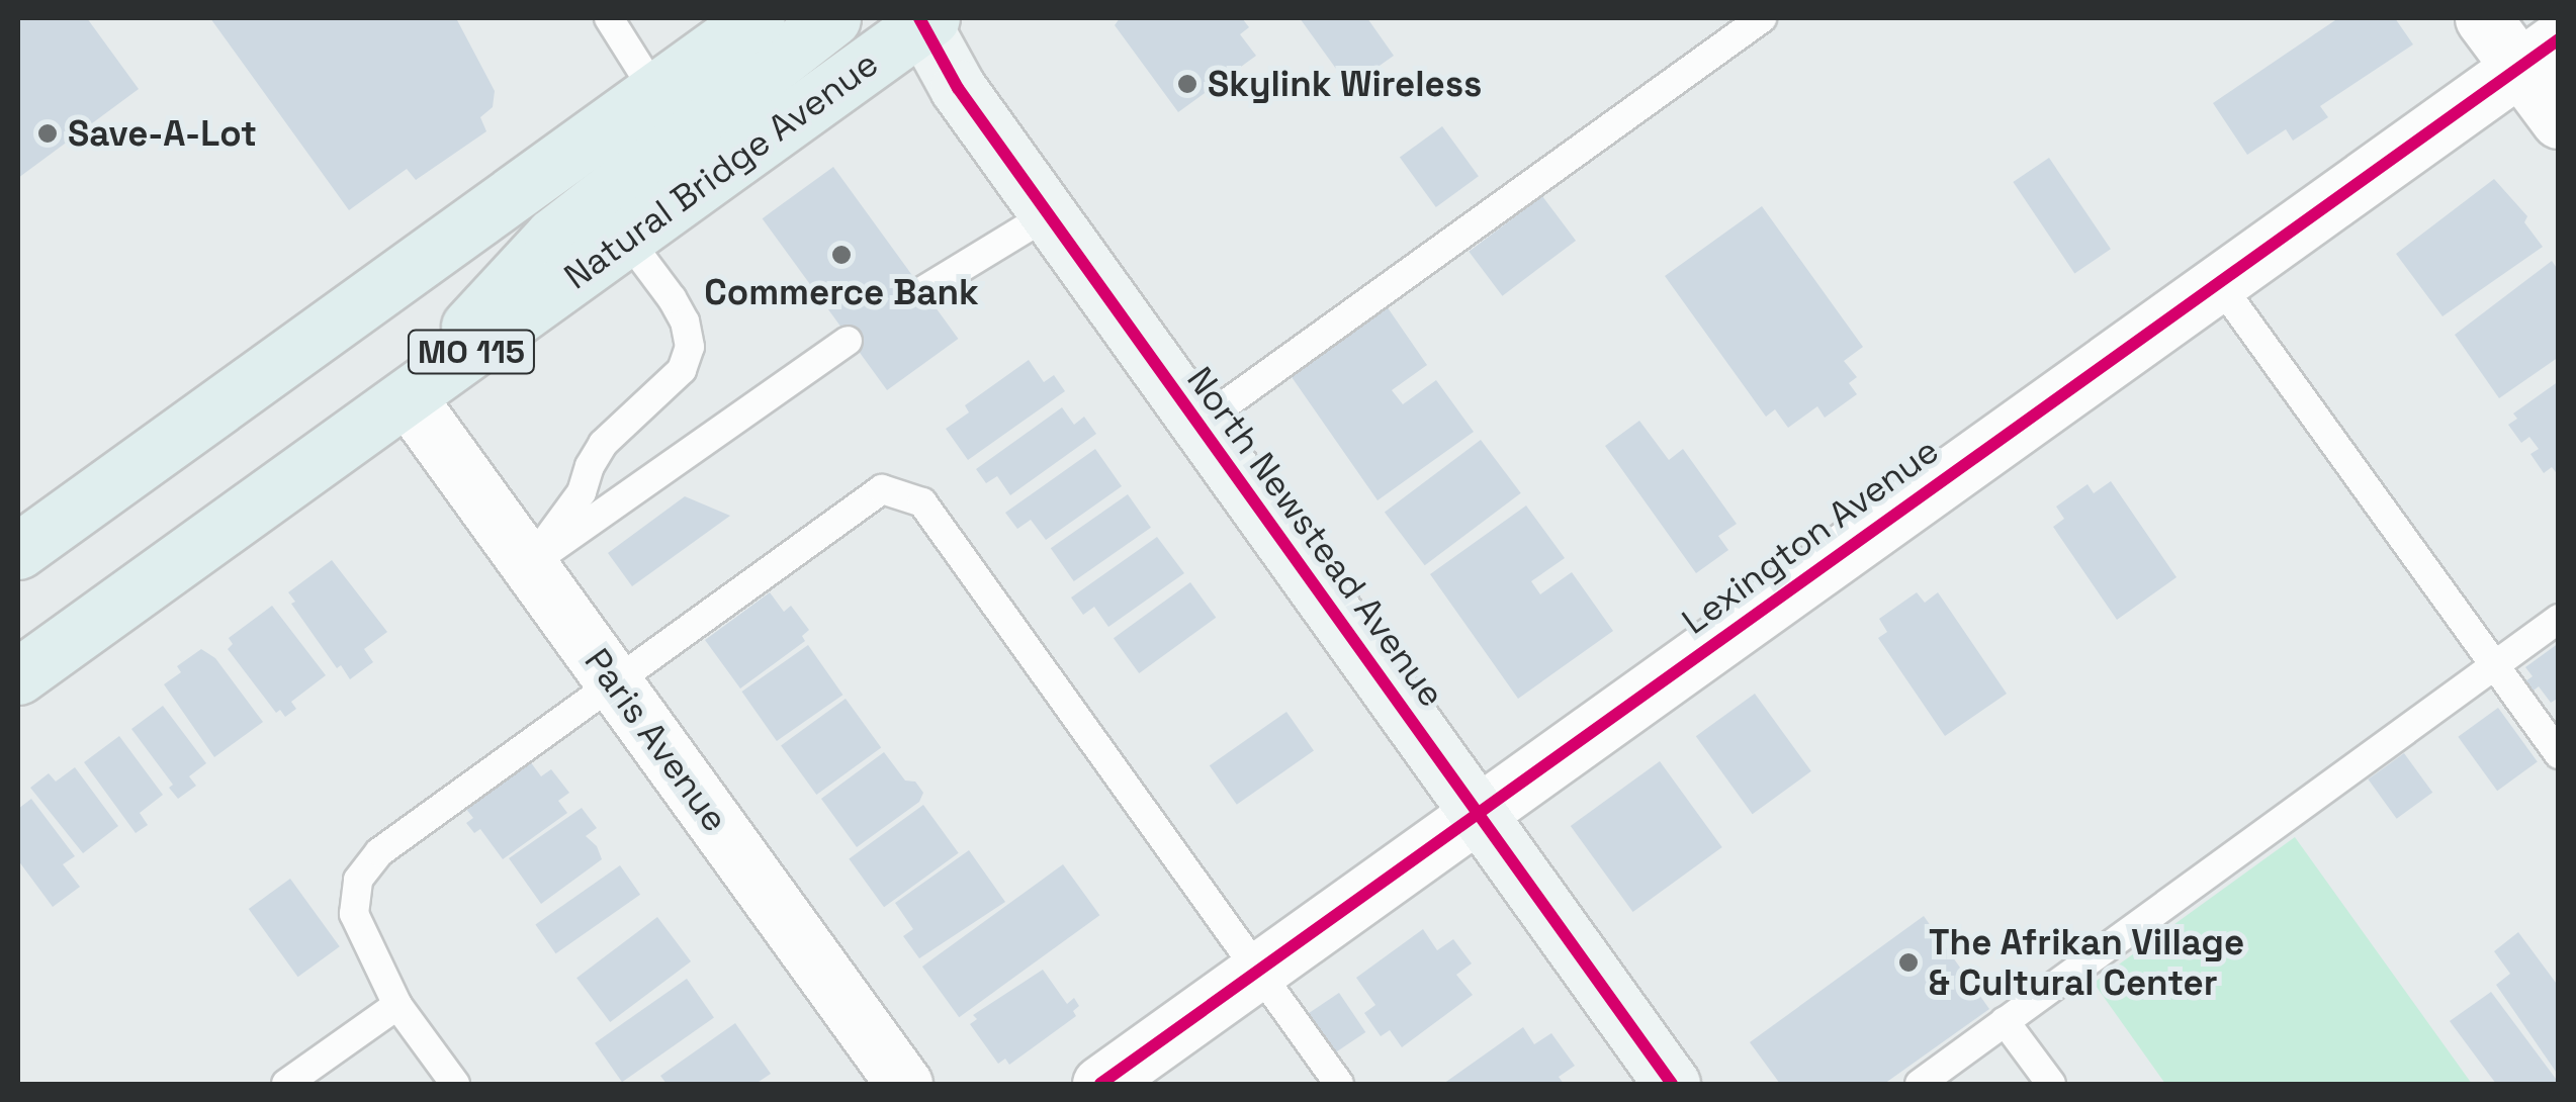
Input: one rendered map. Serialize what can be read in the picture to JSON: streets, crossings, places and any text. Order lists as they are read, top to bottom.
{
  "streets": {
    "main road": ["Natural Bridge Avenue", "MO 115"],
    "street": ["Lexington Avenue", "North Newstead Avenue", "Paris Avenue"]
  },
  "crossings": [
    ["Natural Bridge Avenue", "North Newstead Avenue"],
    ["Natural Bridge Avenue", "Paris Avenue"],
    ["Lexington Avenue", "North Newstead Avenue"]
  ],
  "places": [
    "Skylink Wireless",
    "Save-A-Lot",
    "Commerce Bank",
    "The Afrikan Village & Cultural Center"
  ]
}
